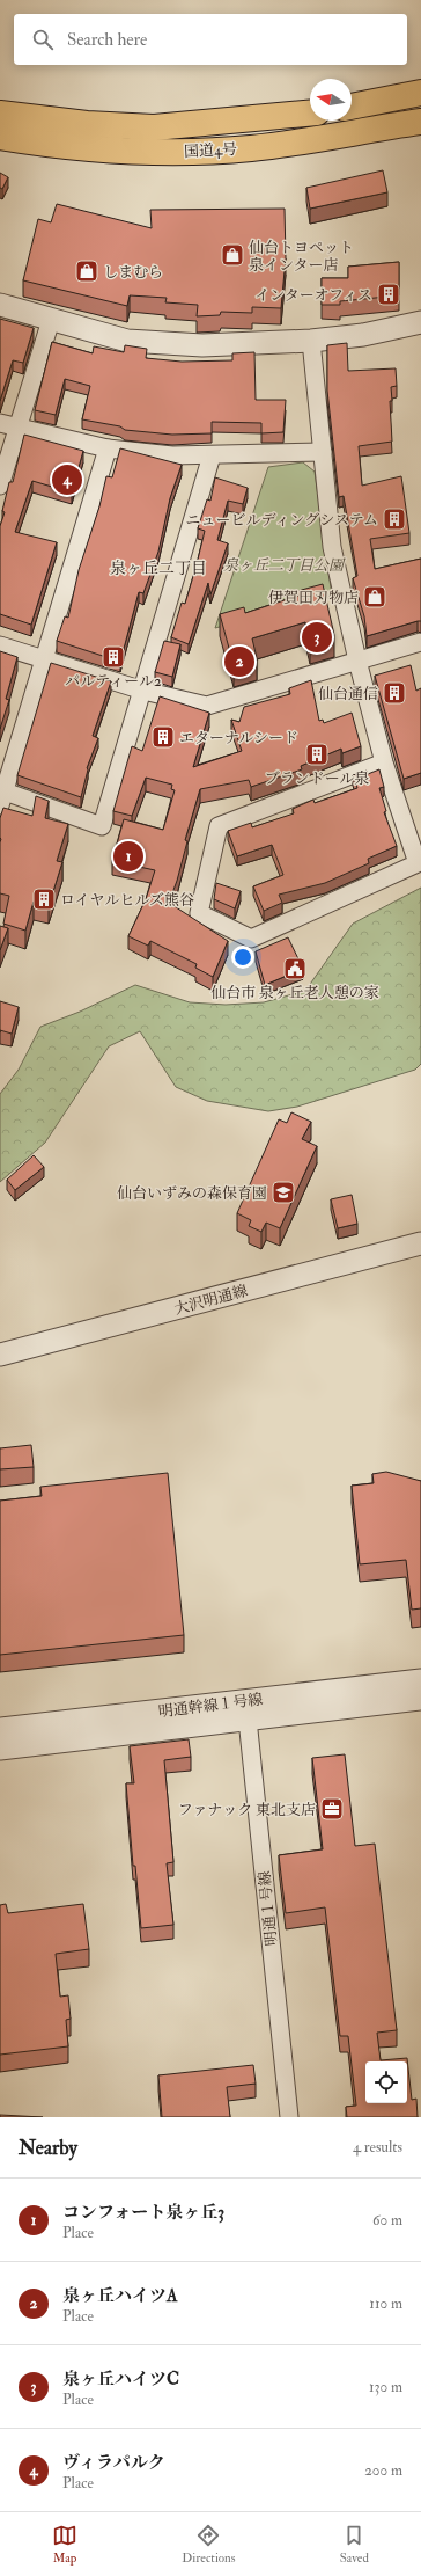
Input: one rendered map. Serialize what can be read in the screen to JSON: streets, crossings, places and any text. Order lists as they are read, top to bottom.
{
  "streets": {
    "highway": ["国道4号"],
    "street": ["大沢明通線", "明通幹線１号線", "明通１号線"]
  },
  "crossings": [
    ["明通幹線１号線", "明通１号線"]
  ],
  "districts": ["泉ヶ丘二丁目"],
  "parks": ["泉ヶ丘二丁目公園"],
  "places": {
    "shop": ["仙台トヨペット 泉インター店", "しまむら", "伊賀田刃物店"],
    "building": [
      "インターオフィス",
      "ニュービルディングシステム",
      "パルティール2",
      "仙台通信",
      "エターナルシード",
      "ブランドール泉",
      "ロイヤルヒルズ熊谷"
    ],
    "public building": ["仙台市 泉ヶ丘老人憩の家"],
    "school or university": ["仙台いずみの森保育園"],
    "office": ["ファナック 東北支店"]
  },
  "north": "left",
  "page": {
    "search": "Search here",
    "pins": [
      "4",
      "3",
      "2",
      "1"
    ],
    "heading": ["Nearby", "4 results"],
    "list": [
      {
        "mark": "1",
        "name": "コンフォート泉ヶ丘3",
        "note": "Place",
        "value": "60 m"
      },
      {
        "mark": "2",
        "name": "泉ヶ丘ハイツA",
        "note": "Place",
        "value": "110 m"
      },
      {
        "mark": "3",
        "name": "泉ヶ丘ハイツC",
        "note": "Place",
        "value": "130 m"
      },
      {
        "mark": "4",
        "name": "ヴィラパルク",
        "note": "Place",
        "value": "200 m"
      }
    ],
    "nav": ["Map", "Directions", "Saved"]
  }
}
